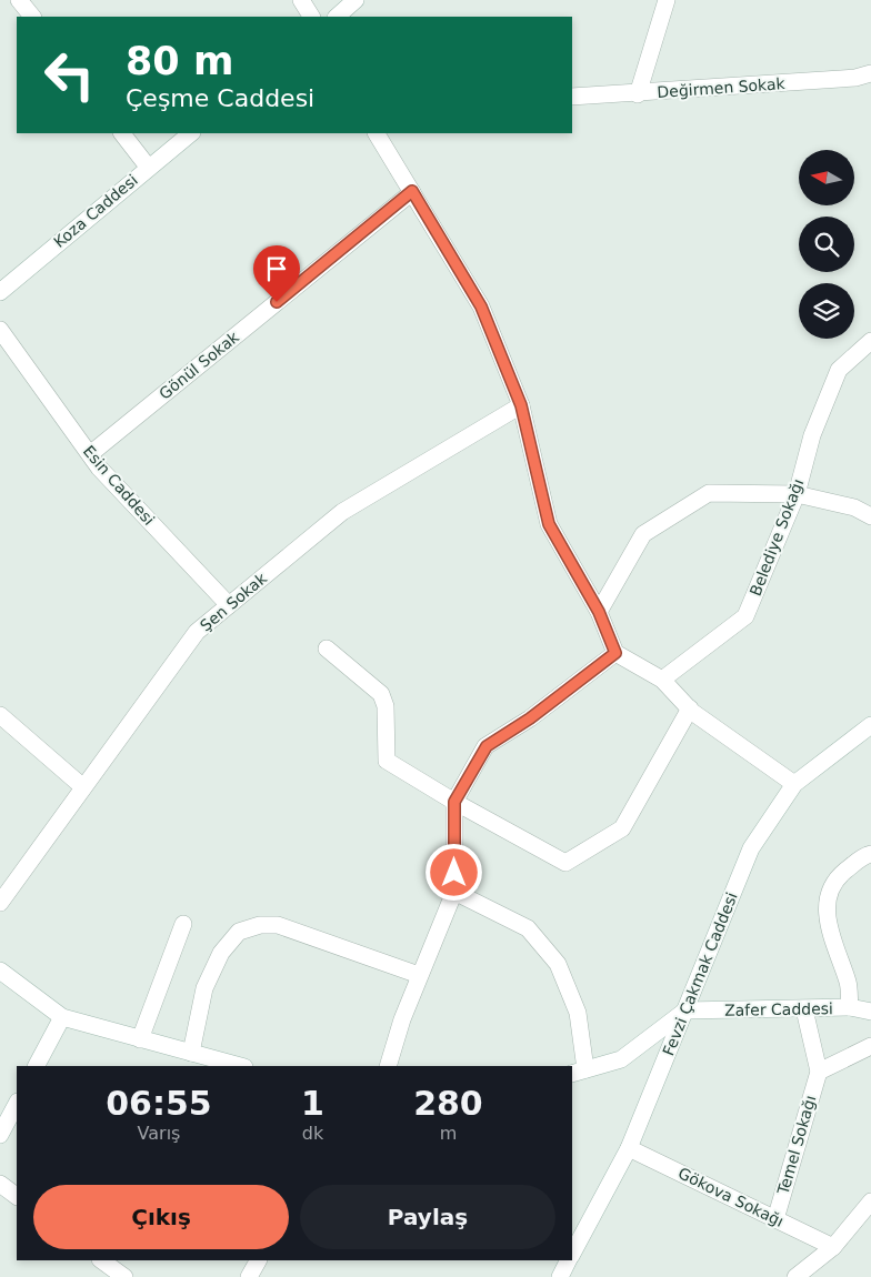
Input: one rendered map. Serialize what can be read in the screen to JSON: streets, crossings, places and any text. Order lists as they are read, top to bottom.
{
  "streets": {
    "street": [
      "Değirmen Sokak",
      "Koza Caddesi",
      "Gönül Sokak",
      "Esin Caddesi",
      "Belediye Sokağı",
      "Şen Sokak",
      "Fevzi Çakmak Caddesi",
      "Zafer Caddesi",
      "Temel Sokağı",
      "Gökova Sokağı"
    ]
  },
  "crossings": [
    ["Gönül Sokak", "Esin Caddesi"],
    ["Esin Caddesi", "Şen Sokak"],
    ["Fevzi Çakmak Caddesi", "Zafer Caddesi"],
    ["Fevzi Çakmak Caddesi", "Gökova Sokağı"],
    ["Zafer Caddesi", "Temel Sokağı"],
    ["Temel Sokağı", "Gökova Sokağı"]
  ],
  "north": "left",
  "page": {
    "turn": ["80 m", "Çeşme Caddesi"],
    "eta": [
      "06:55",
      "Varış",
      "1",
      "dk",
      "280",
      "m"
    ],
    "buttons": ["Çıkış", "Paylaş"]
  }
}
